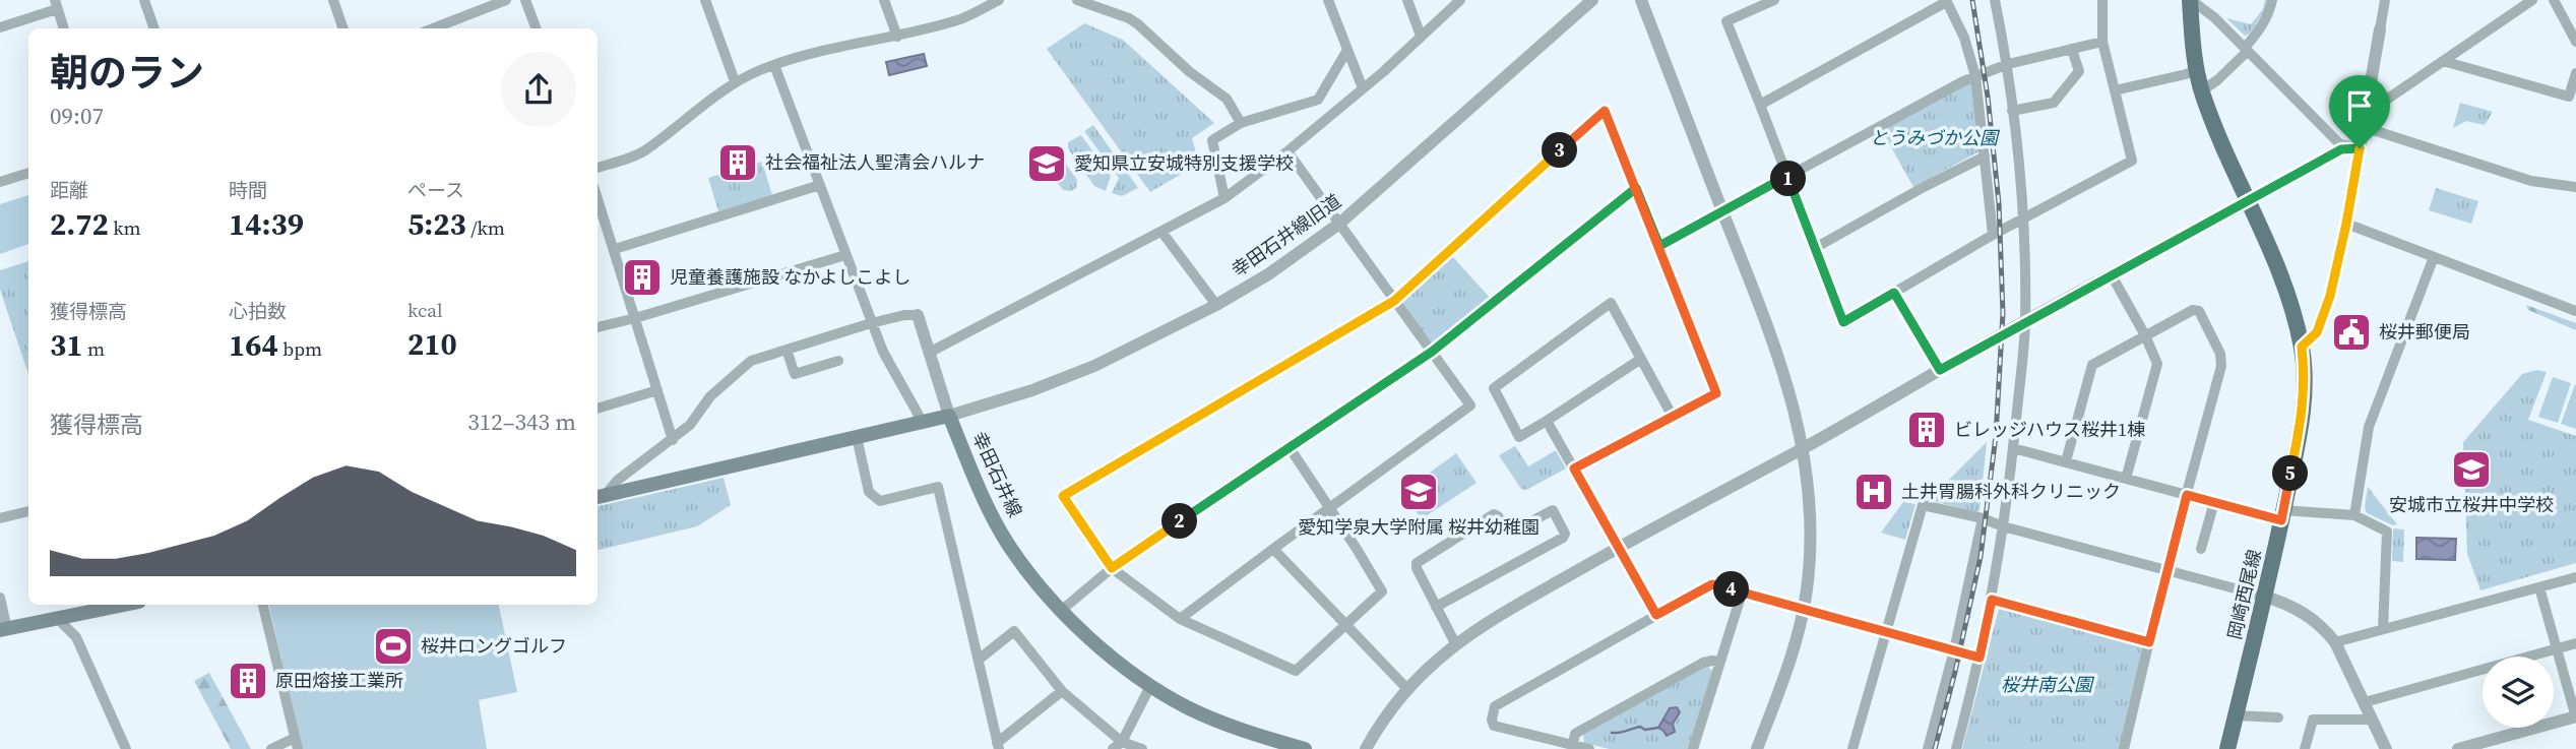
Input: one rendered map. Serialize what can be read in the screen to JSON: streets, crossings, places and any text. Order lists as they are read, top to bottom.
{
  "streets": {
    "main road": ["幸田石井線", "岡崎西尾線"],
    "street": ["幸田石井線旧道"]
  },
  "crossings": [
    ["幸田石井線旧道", "幸田石井線"]
  ],
  "parks": ["とうみづか公園", "桜井南公園"],
  "places": {
    "building": [
      "社会福祉法人聖清会ハルナ",
      "児童養護施設 なかよしこよし",
      "ビレッジハウス桜井1棟",
      "原田熔接工業所"
    ],
    "school or university": ["愛知県立安城特別支援学校", "安城市立桜井中学校", "愛知学泉大学附属 桜井幼稚園"],
    "public building": ["桜井郵便局"],
    "hospital": ["土井胃腸科外科クリニック"],
    "sports": ["桜井ロングゴルフ"]
  },
  "page": {
    "heading": ["朝のラン", "09:07"],
    "pins": [
      "3",
      "1",
      "5",
      "2",
      "4"
    ],
    "stats": [
      ["距離", "2.72 km"],
      ["時間", "14:39"],
      ["ペース", "5:23 /km"],
      ["獲得標高", "31 m"],
      ["心拍数", "164 bpm"],
      ["kcal", "210"]
    ],
    "chart": ["獲得標高", "312–343 m"]
  }
}
